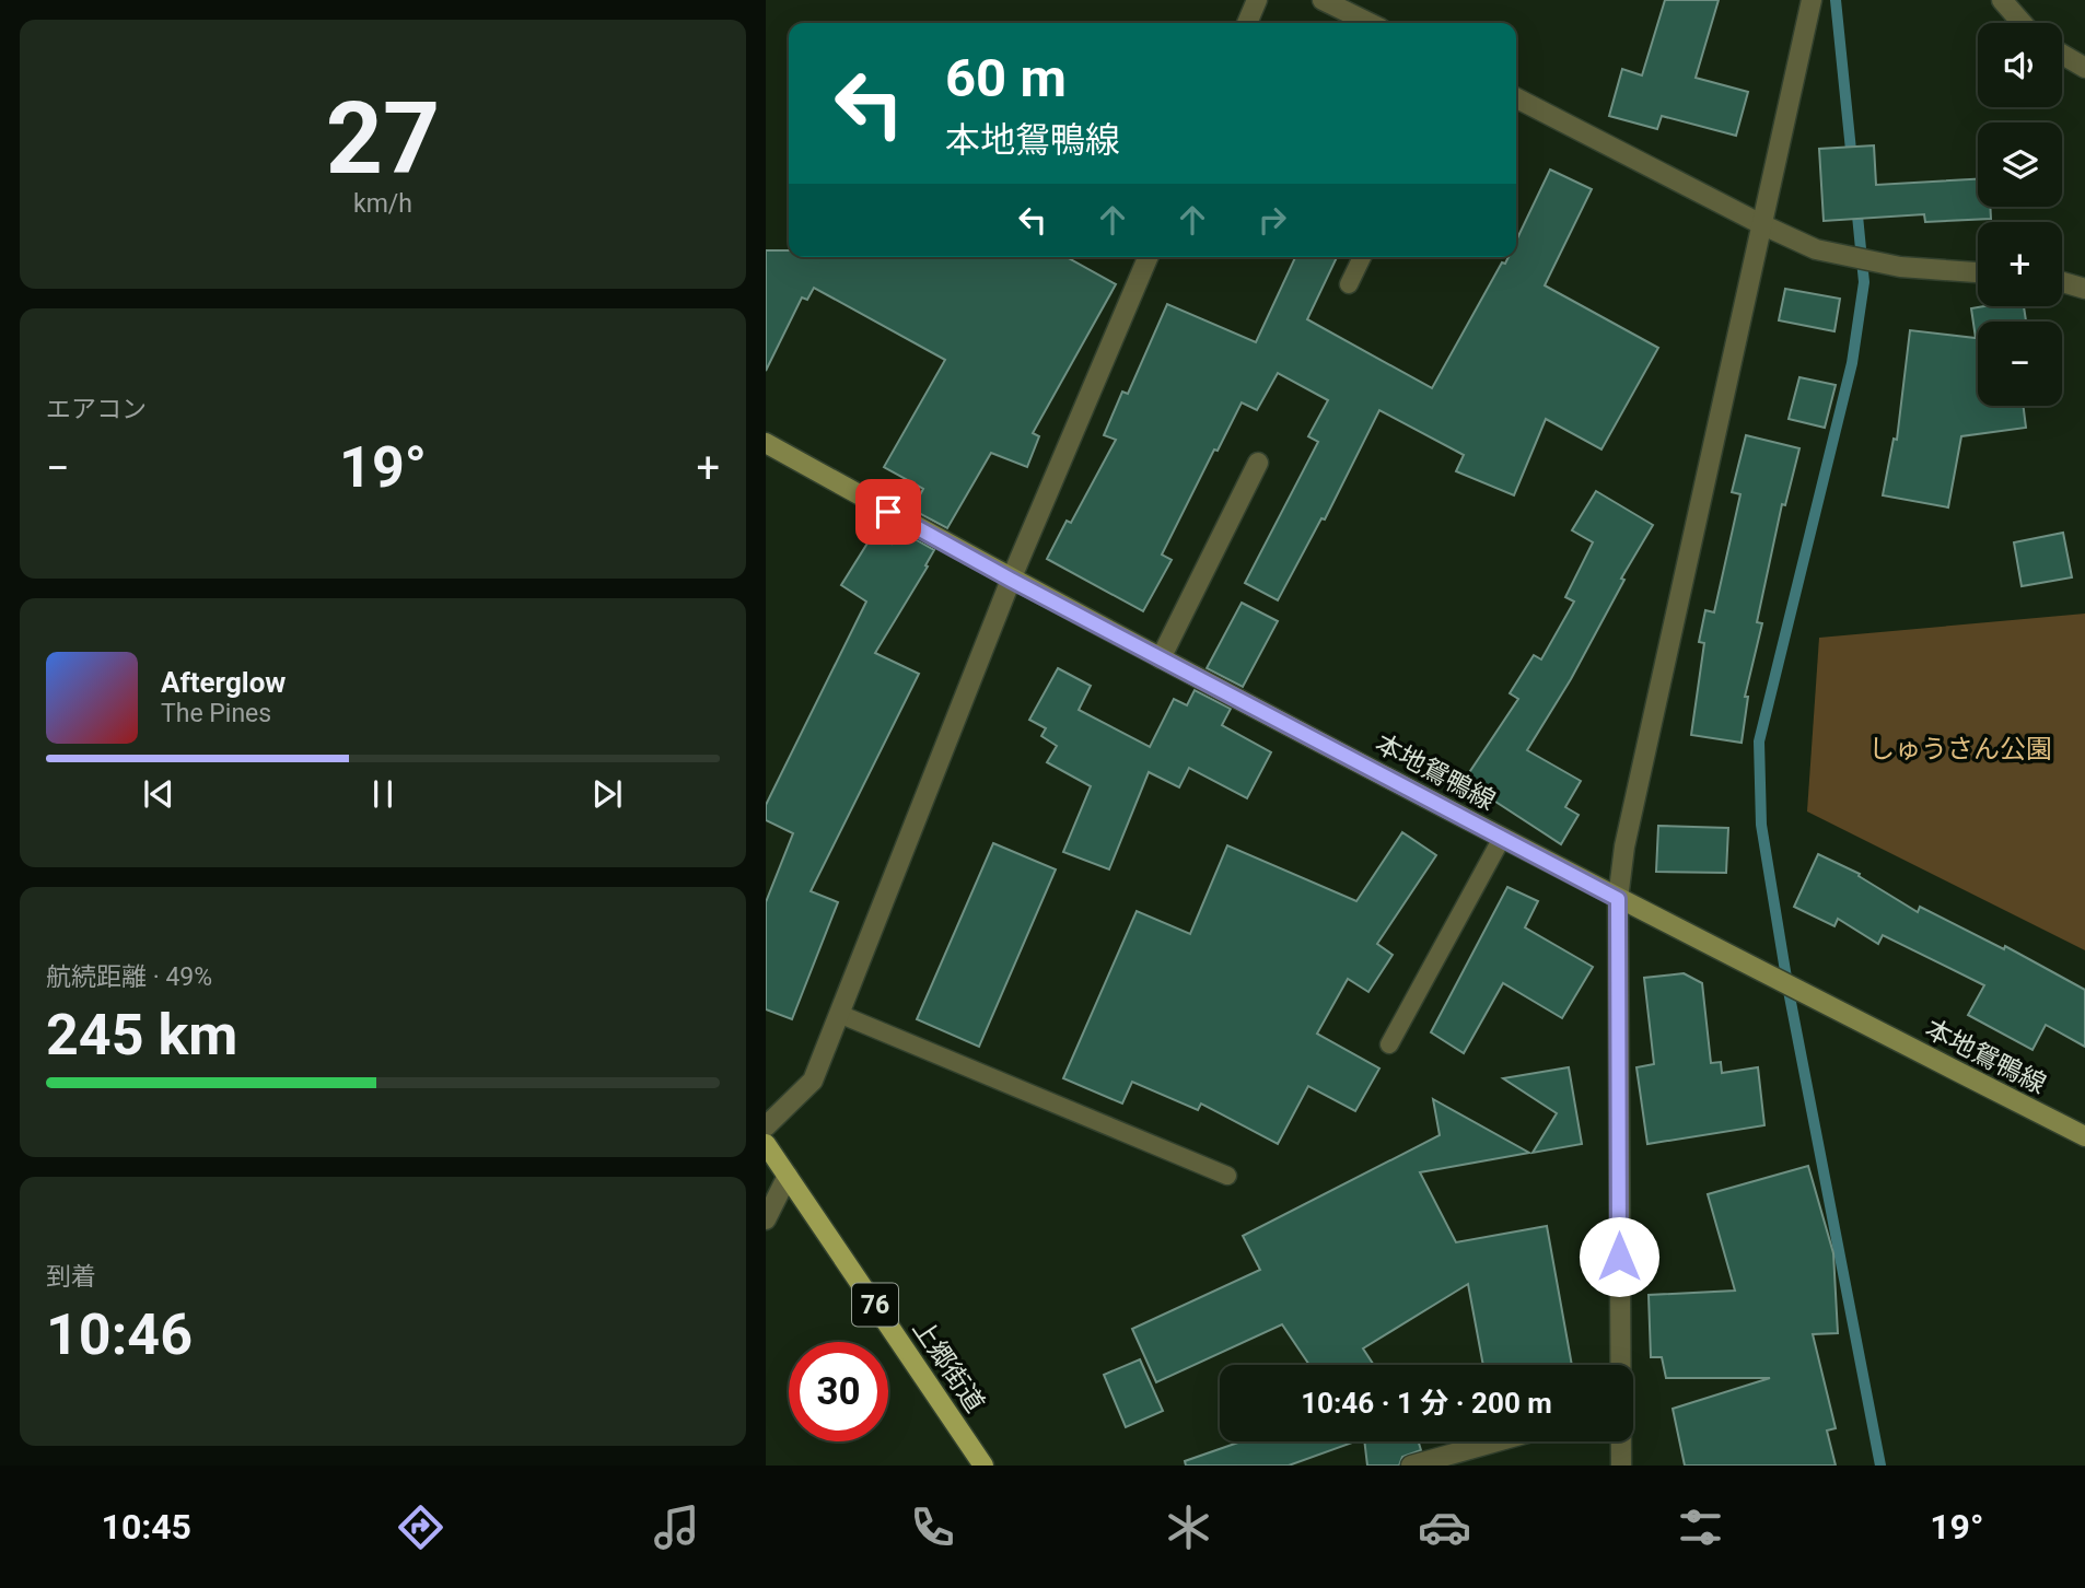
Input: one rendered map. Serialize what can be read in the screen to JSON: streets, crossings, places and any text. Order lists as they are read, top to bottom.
{
  "streets": {
    "main road": ["本地鴛鴨線", "76", "上郷街道"]
  },
  "parks": ["しゅうさん公園"],
  "page": {
    "tile": [
      ["27", "km/h"],
      "エアコン",
      ["航続距離 · 49%", "245 km"],
      ["到着", "10:46"]
    ],
    "map_buttons": ["+", "−"],
    "turn": ["60 m", "本地鴛鴨線"],
    "heat": ["−", "19°", "+"],
    "song": ["Afterglow", "The Pines"],
    "limit": "30",
    "trip": "10:46 · 1 分 · 200 m",
    "tabs": ["10:45", "19°"]
  }
}
